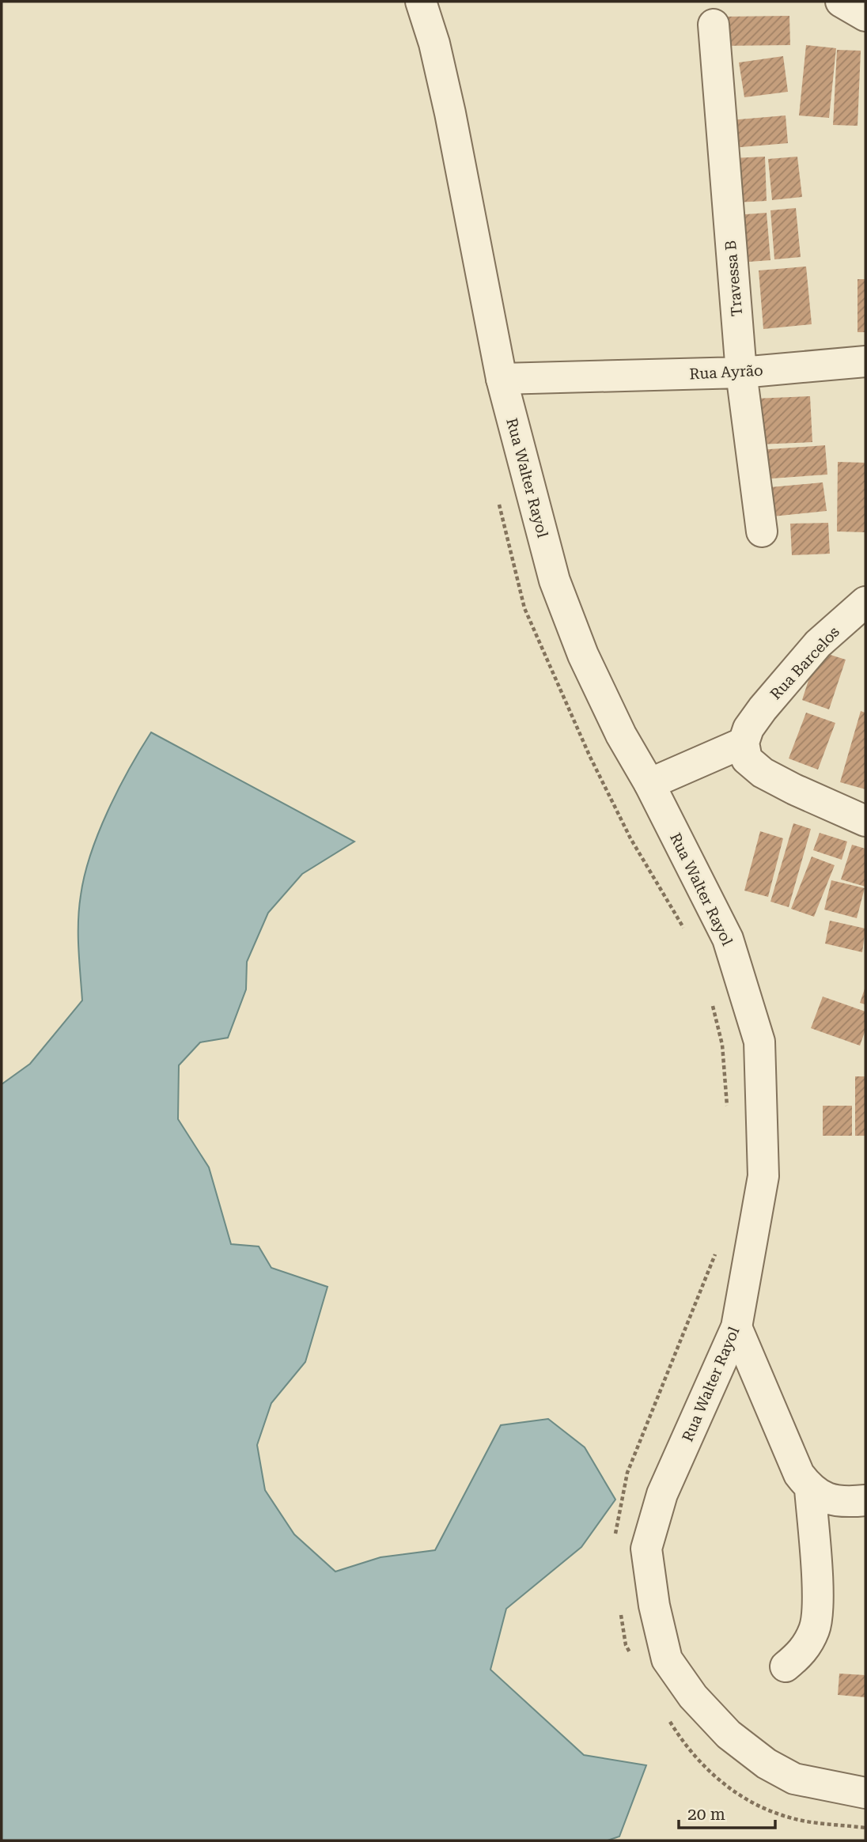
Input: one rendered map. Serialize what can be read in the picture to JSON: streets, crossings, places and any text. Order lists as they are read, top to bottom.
{
  "streets": {
    "street": [
      "Travessa B",
      "Rua Ayrão",
      "Rua Walter Rayol",
      "Rua Barcelos"
    ]
  },
  "crossings": [
    ["Travessa B", "Rua Ayrão"],
    ["Rua Ayrão", "Rua Walter Rayol"]
  ],
  "scale_bar": "20 m"
}
